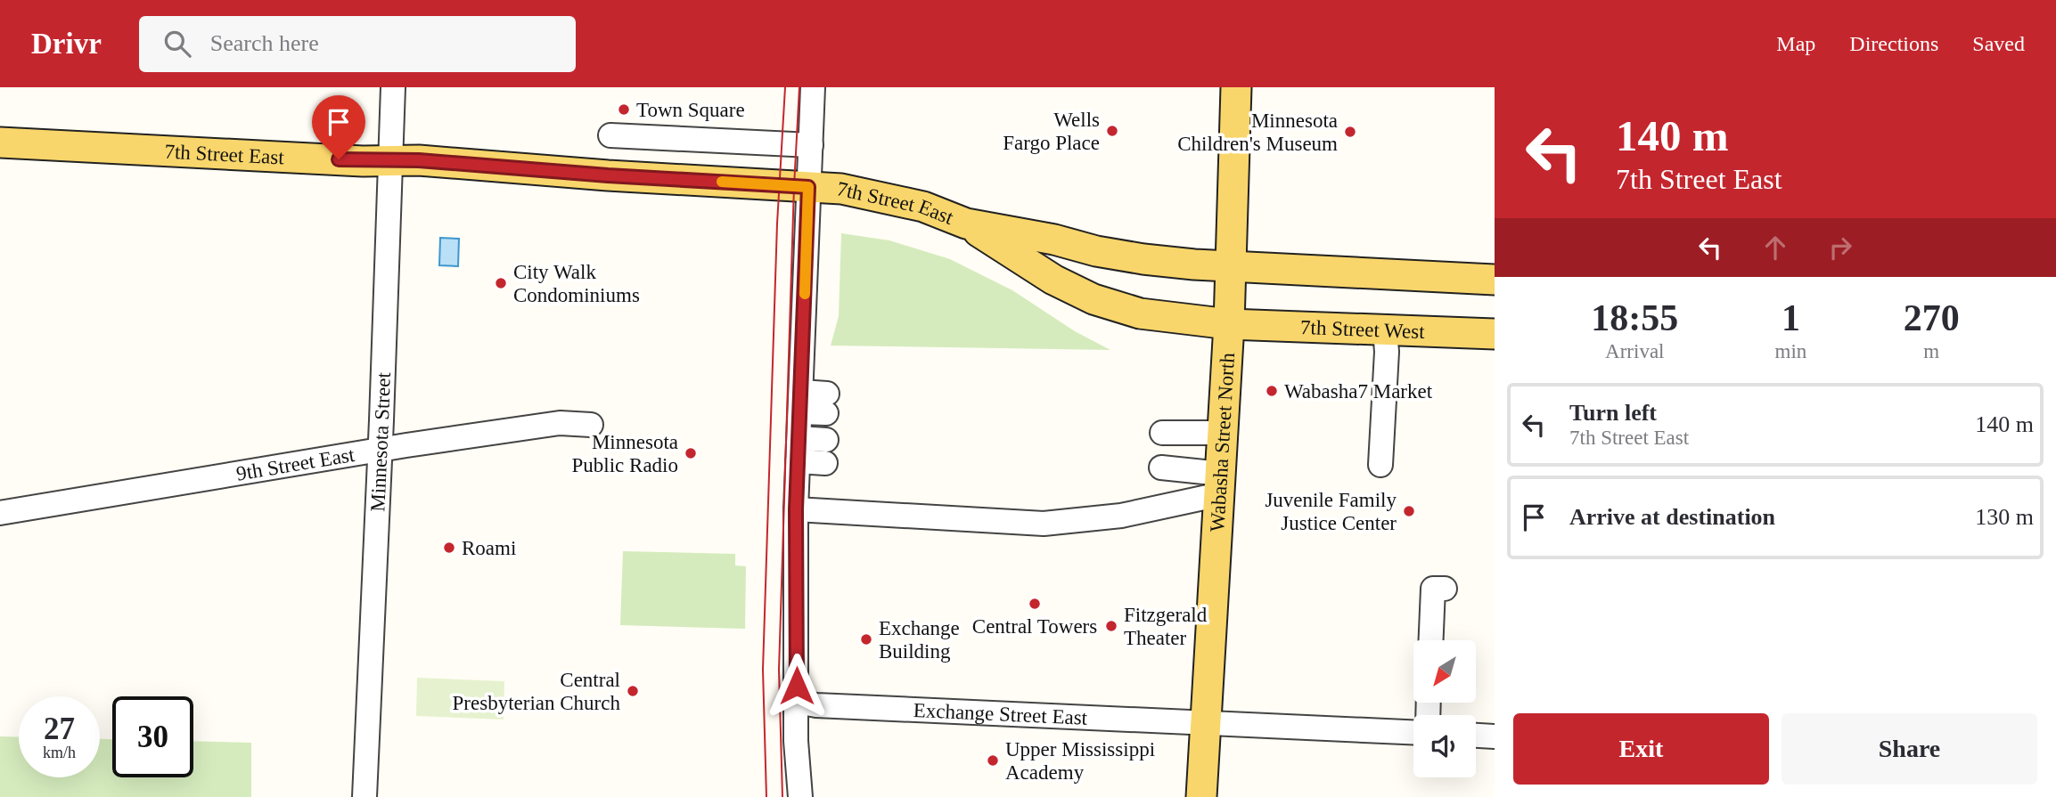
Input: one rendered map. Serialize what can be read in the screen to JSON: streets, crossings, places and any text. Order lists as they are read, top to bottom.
{
  "streets": {
    "main road": ["7th Street East", "7th Street West", "Wabasha Street North"],
    "street": ["Minnesota Street", "9th Street East", "Exchange Street East"]
  },
  "crossings": [
    ["7th Street East", "7th Street West"],
    ["7th Street East", "Minnesota Street"],
    ["7th Street East", "Wabasha Street North"],
    ["7th Street West", "Wabasha Street North"],
    ["Minnesota Street", "9th Street East"],
    ["Wabasha Street North", "Exchange Street East"]
  ],
  "places": [
    "Town Square",
    "Wells Fargo Place",
    "Minnesota Children's Museum",
    "City Walk Condominiums",
    "Wabasha7 Market",
    "Minnesota Public Radio",
    "Juvenile Family Justice Center",
    "Roami",
    "Central Towers",
    "Fitzgerald Theater",
    "Exchange Building",
    "Central Presbyterian Church",
    "Upper Mississippi Academy"
  ],
  "north": "bottom left",
  "page": {
    "header": "Drivr",
    "search": "Search here",
    "nav": ["Map", "Directions", "Saved"],
    "turn": ["140 m", "7th Street East"],
    "eta": [
      "18:55",
      "Arrival",
      "1",
      "min",
      "270",
      "m"
    ],
    "list": [
      {
        "name": "Turn left",
        "note": "7th Street East",
        "value": "140 m"
      },
      {
        "name": "Arrive at destination",
        "value": "130 m"
      }
    ],
    "speed": "27 km/h",
    "limit": "30",
    "buttons": ["Exit", "Share"]
  }
}
